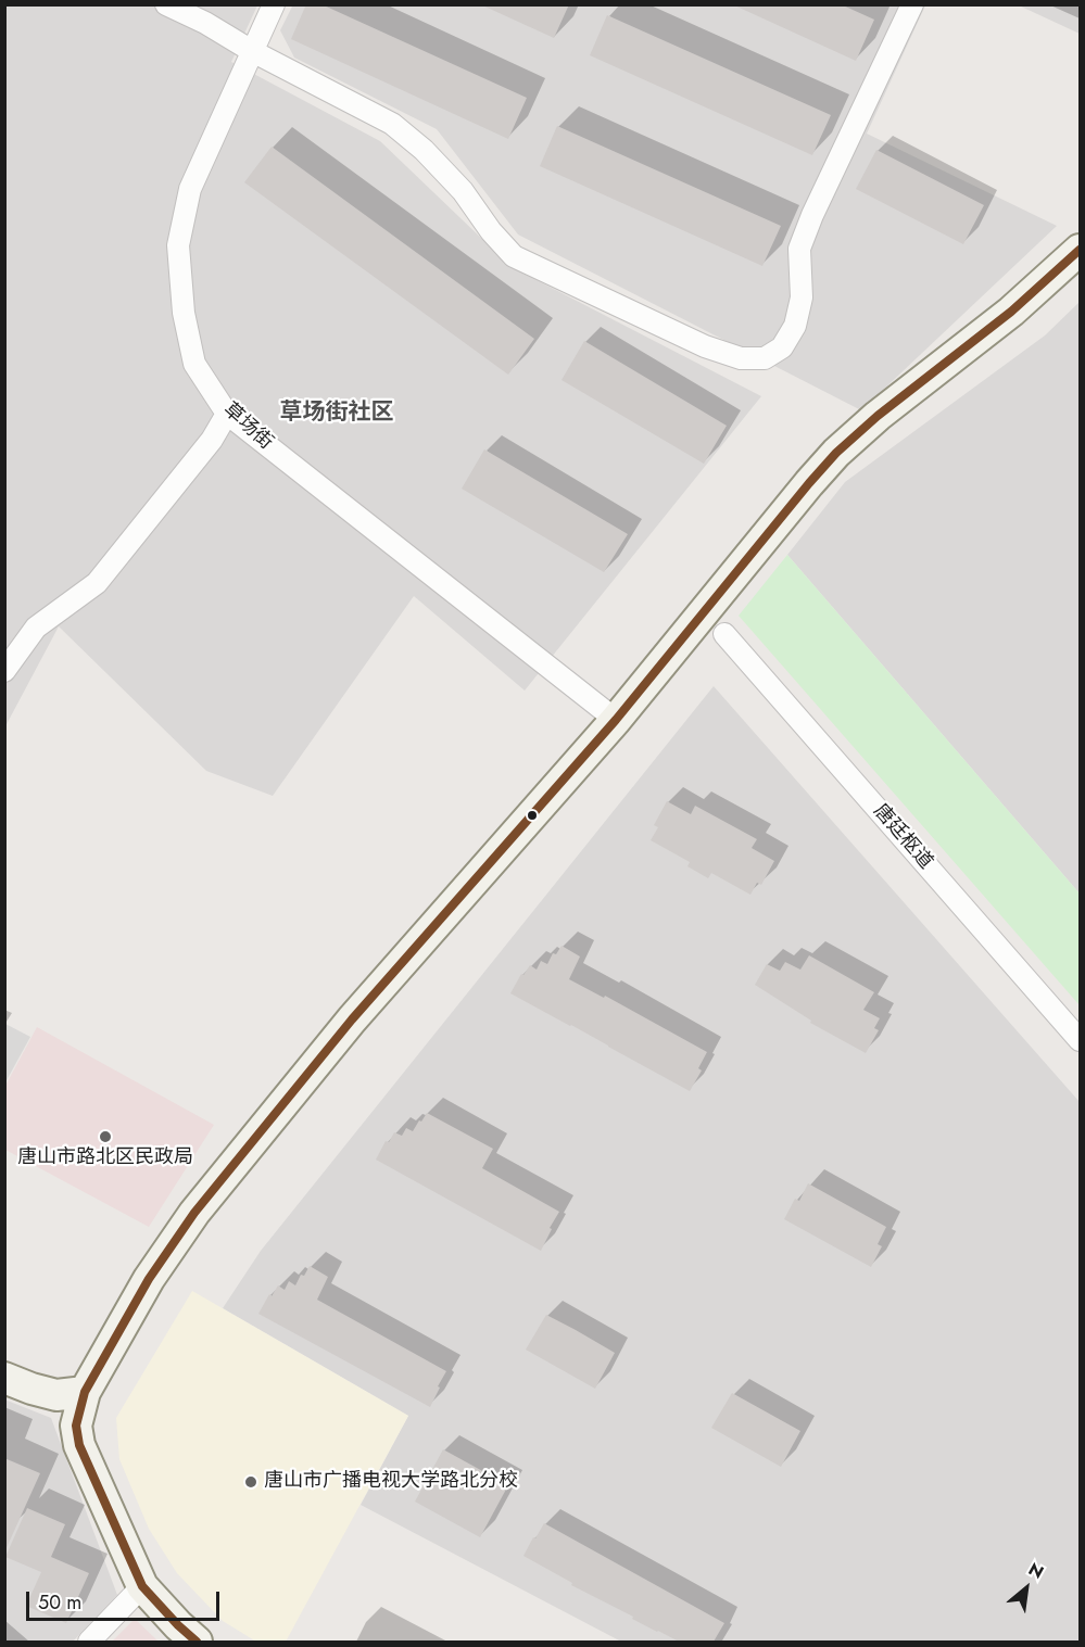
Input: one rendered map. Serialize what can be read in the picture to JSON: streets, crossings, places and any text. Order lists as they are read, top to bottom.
{
  "streets": {
    "street": ["草场街", "唐廷枢道"]
  },
  "districts": ["草场街社区"],
  "places": ["唐山市路北区民政局", "唐山市广播电视大学路北分校"],
  "scale_bar": "50 m",
  "north": "top right"
}
